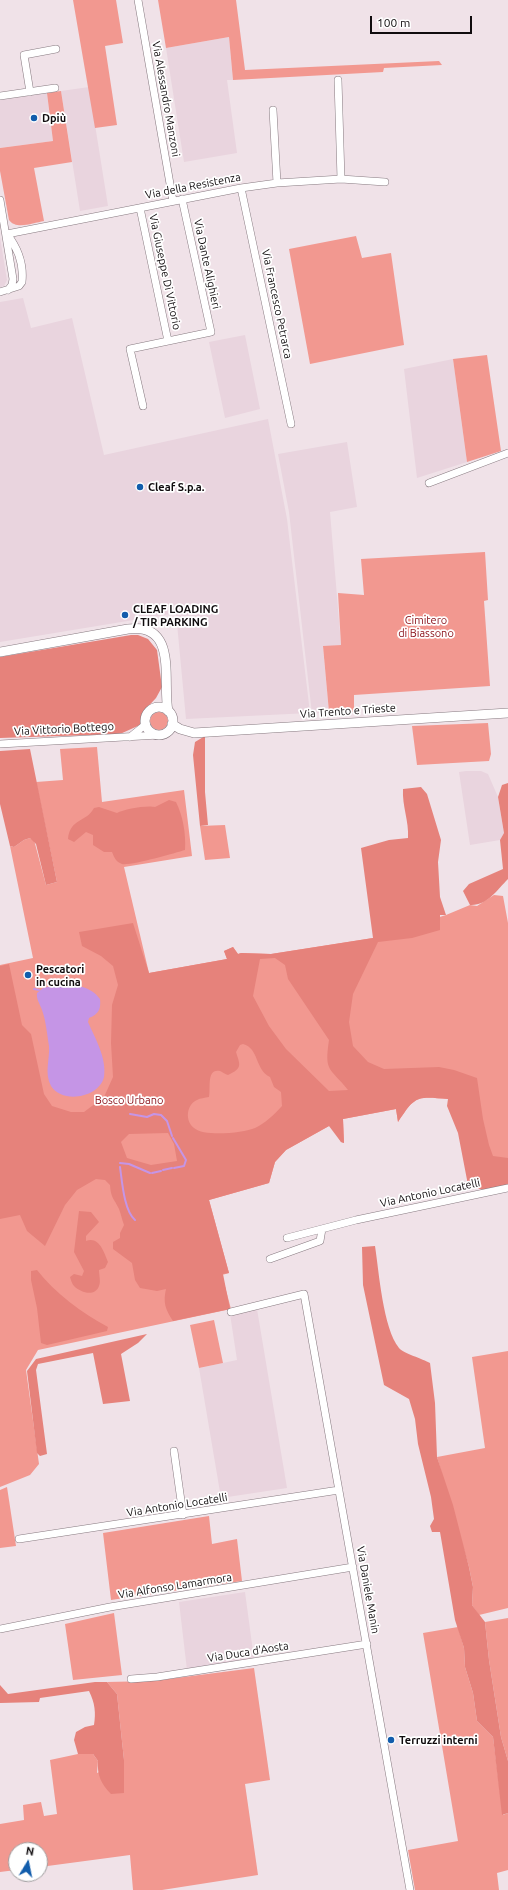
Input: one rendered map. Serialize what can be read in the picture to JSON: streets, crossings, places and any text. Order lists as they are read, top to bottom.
{
  "streets": {
    "street": [
      "Via Alessandro Manzoni",
      "Via della Resistenza",
      "Via Dante Alighieri",
      "Via Giuseppe Di Vittorio",
      "Via Francesco Petrarca",
      "Via Trento e Trieste",
      "Via Vittorio Bottego",
      "Via Antonio Locatelli",
      "Via Alfonso Lamarmora",
      "Via Daniele Manin",
      "Via Duca d'Aosta"
    ]
  },
  "crossings": [
    ["Via Alessandro Manzoni", "Via della Resistenza"],
    ["Via della Resistenza", "Via Dante Alighieri"],
    ["Via della Resistenza", "Via Giuseppe Di Vittorio"],
    ["Via della Resistenza", "Via Francesco Petrarca"],
    ["Via Dante Alighieri", "Via Giuseppe Di Vittorio"],
    ["Via Trento e Trieste", "Via Vittorio Bottego"],
    ["Via Antonio Locatelli", "Via Daniele Manin"],
    ["Via Alfonso Lamarmora", "Via Daniele Manin"],
    ["Via Daniele Manin", "Via Duca d'Aosta"]
  ],
  "parks": ["Cimitero di Biassono", "Bosco Urbano"],
  "places": [
    "Dpiù",
    "Cleaf S.p.a.",
    "CLEAF LOADING / TIR PARKING",
    "Pescatori in cucina",
    "Terruzzi interni"
  ],
  "scale_bar": "100 m",
  "north": "top"
}
